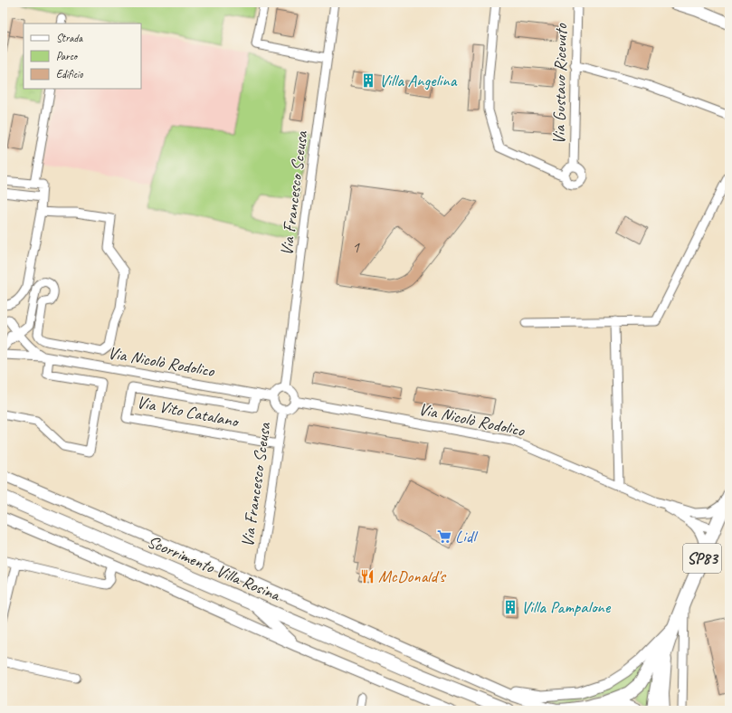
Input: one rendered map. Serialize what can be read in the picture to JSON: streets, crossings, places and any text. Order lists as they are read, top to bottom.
{
  "streets": {
    "main road": ["SP83", "Scorrimento Villa Rosina"],
    "street": [
      "Via Gustavo Ricevuto",
      "Via Francesco Sceusa",
      "Via Nicolò Rodolico",
      "Via Vito Catalano"
    ]
  },
  "crossings": [
    ["Via Francesco Sceusa", "Via Nicolò Rodolico"],
    ["Via Francesco Sceusa", "Via Vito Catalano"],
    ["Via Nicolò Rodolico", "Via Vito Catalano"],
    ["Via Nicolò Rodolico", "SP83"]
  ],
  "places": {
    "building": ["Villa Angelina", "Villa Pampalone"],
    "supermarket": ["Lidl"],
    "restaurant": ["McDonald's"]
  },
  "house_numbers": ["1"],
  "legend": ["Strada", "Parco", "Edificio"]
}
